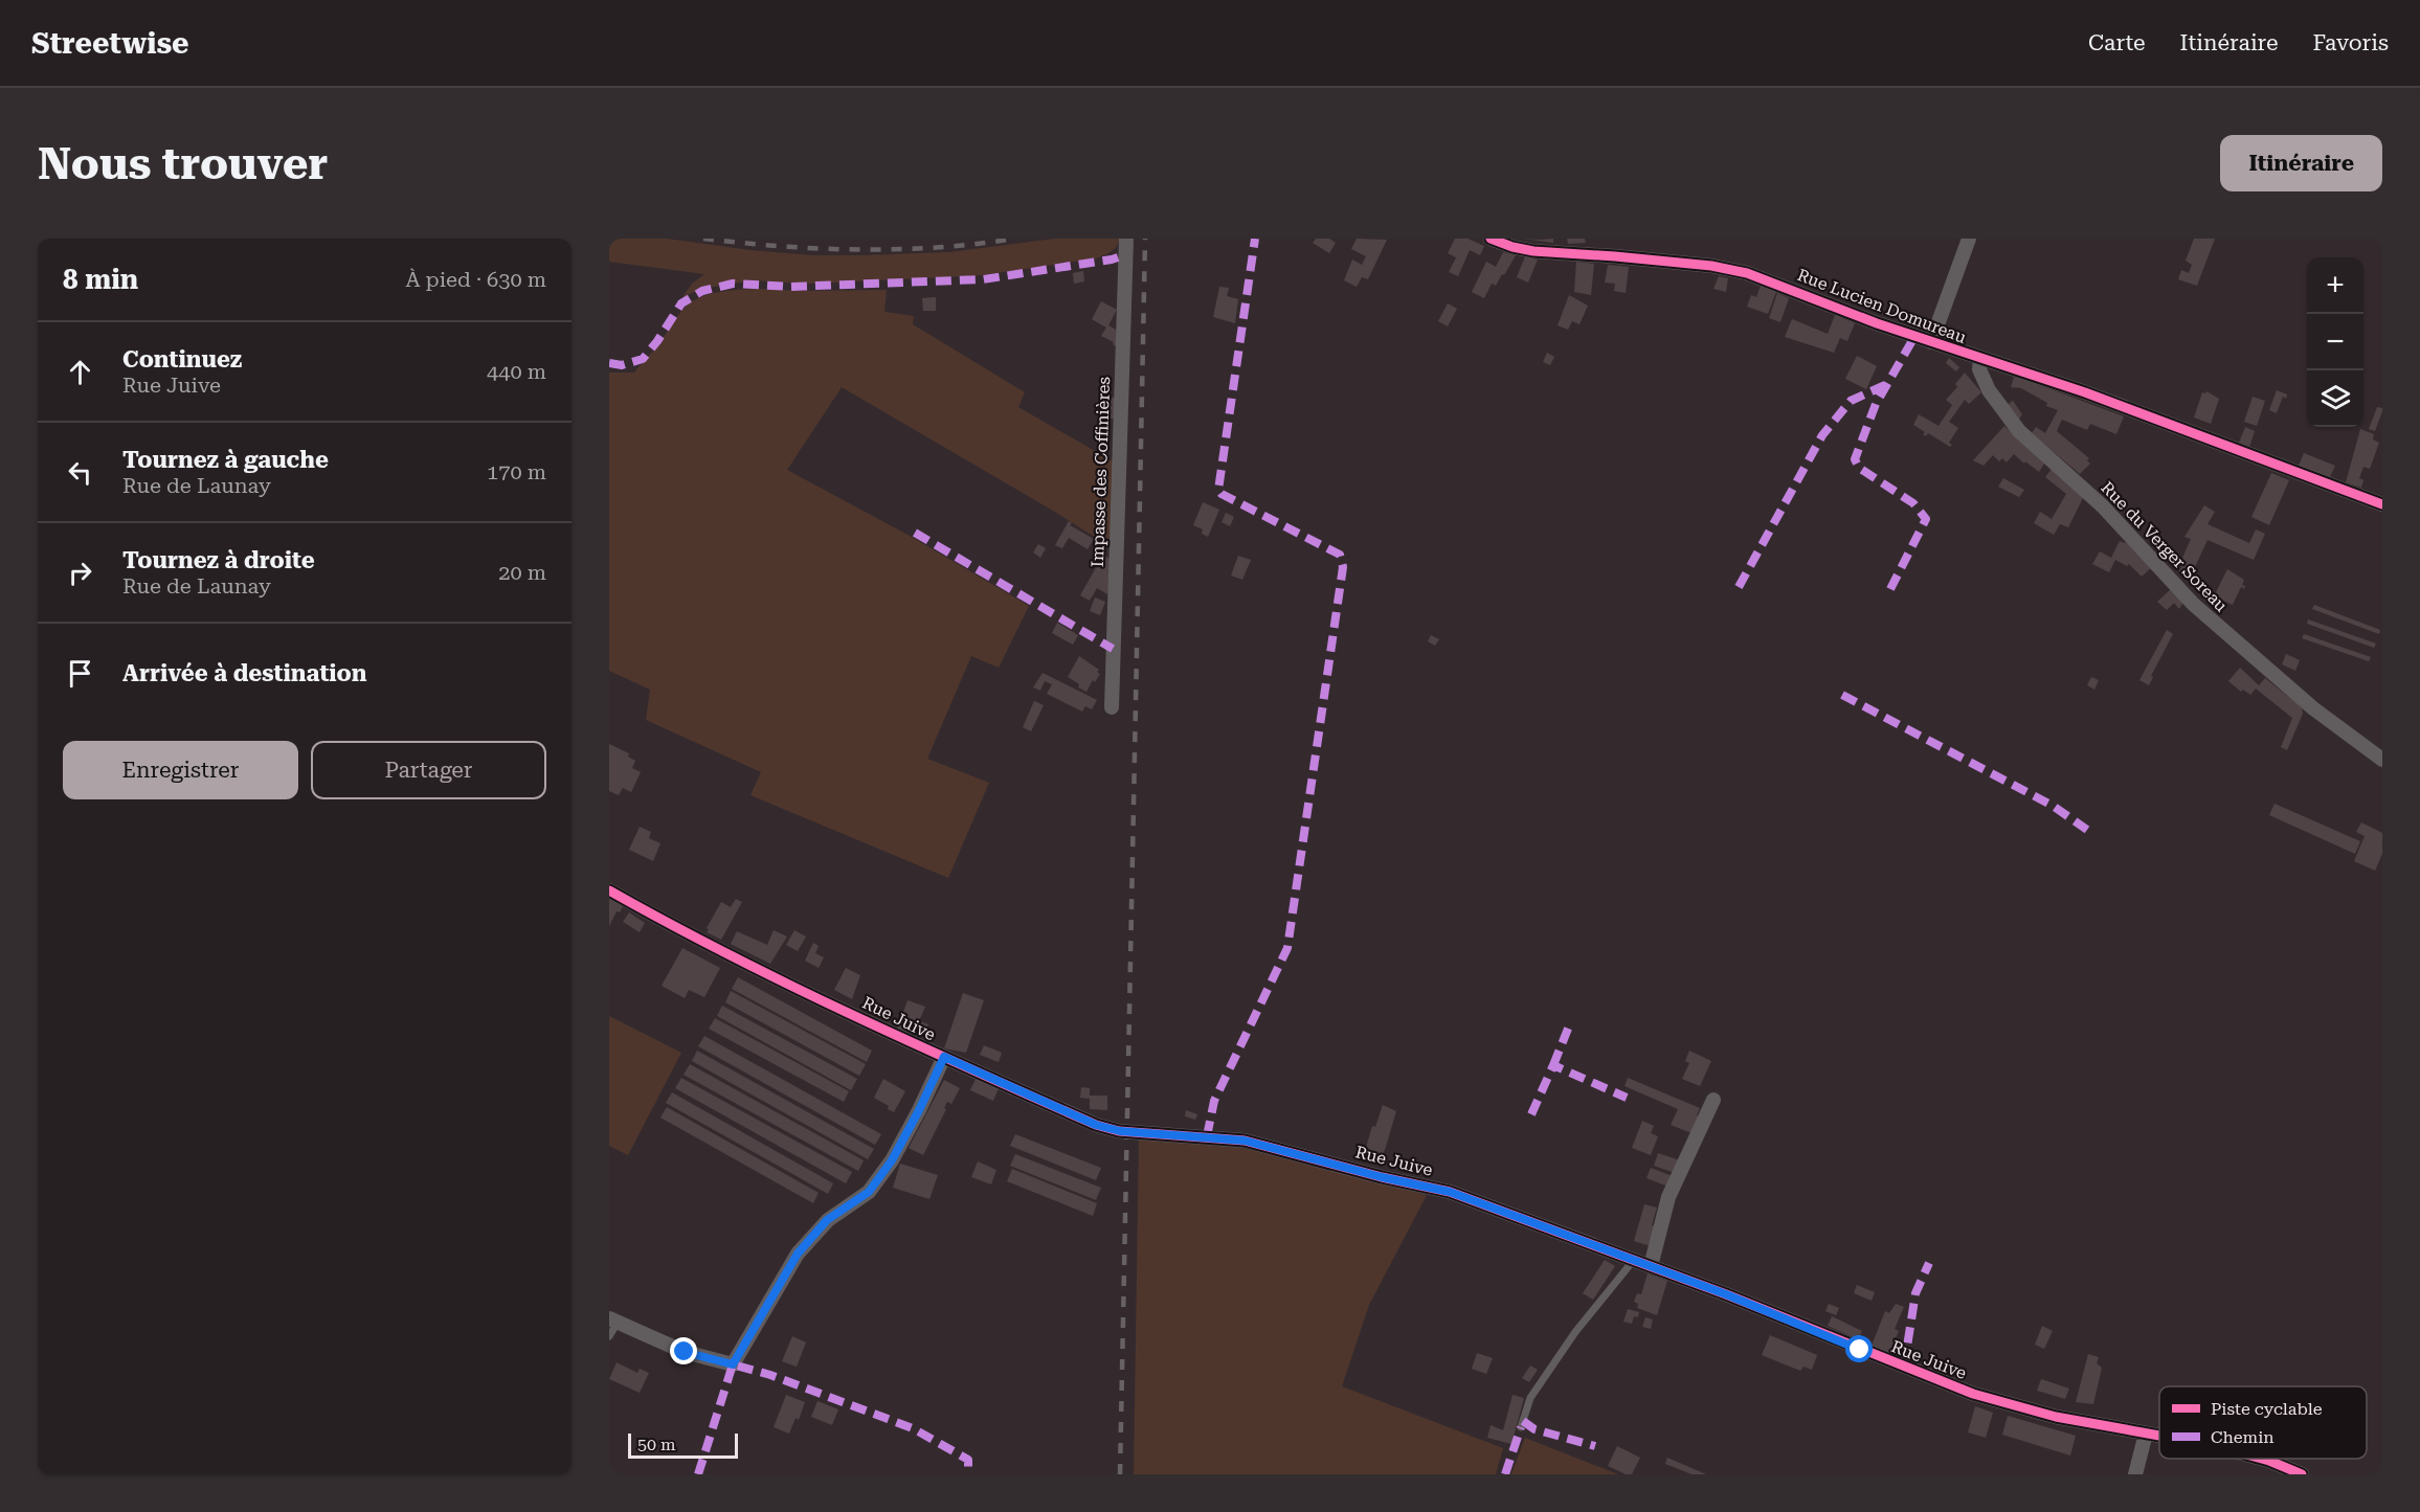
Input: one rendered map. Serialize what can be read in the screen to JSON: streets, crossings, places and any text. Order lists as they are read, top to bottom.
{
  "streets": {
    "street": [
      "Rue Lucien Domureau",
      "Impasse des Coffinières",
      "Rue du Verger Soreau",
      "Rue Juive"
    ]
  },
  "crossings": [
    ["Rue Lucien Domureau", "Rue du Verger Soreau"]
  ],
  "legend": ["Piste cyclable", "Chemin"],
  "scale_bar": "50 m",
  "page": {
    "header": "Streetwise",
    "nav": ["Carte", "Itinéraire", "Favoris"],
    "buttons": [
      "Itinéraire",
      ["Enregistrer", "Partager"]
    ],
    "title": "Nous trouver",
    "heading": ["8 min", "À pied · 630 m"],
    "map_buttons": ["+", "−"],
    "list": [
      ["Continuez", "Rue Juive", "440 m"],
      ["Tournez à gauche", "Rue de Launay", "170 m"],
      ["Tournez à droite", "Rue de Launay", "20 m"],
      "Arrivée à destination"
    ],
    "scale": "50 m"
  }
}
